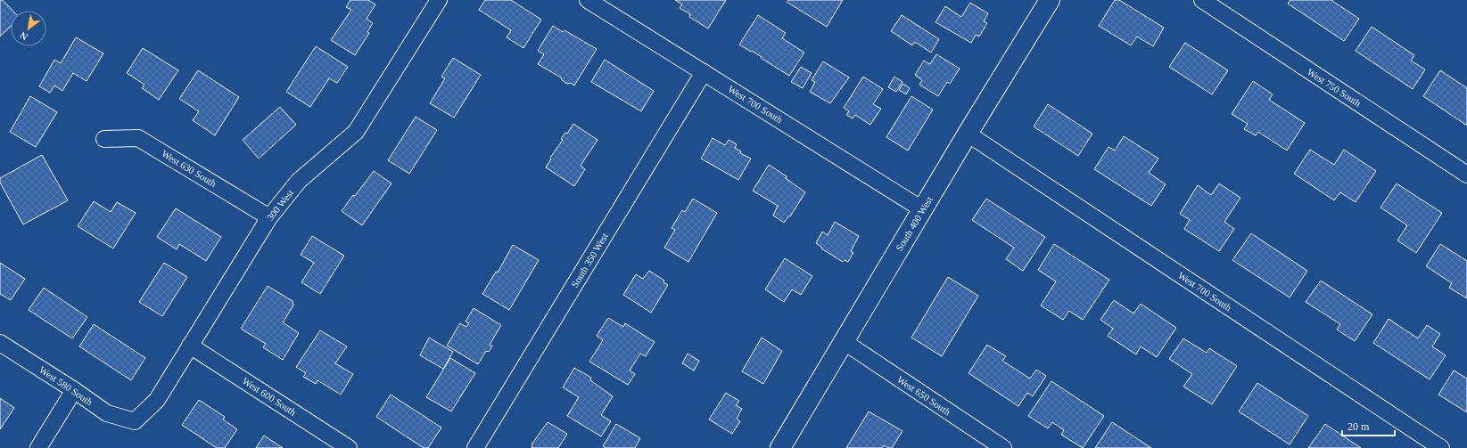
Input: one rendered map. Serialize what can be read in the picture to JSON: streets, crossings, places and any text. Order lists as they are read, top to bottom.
{
  "streets": {
    "main road": ["South 400 West"],
    "street": [
      "West 750 South",
      "West 700 South",
      "West 630 South",
      "300 West",
      "South 350 West",
      "West 580 South",
      "West 650 South",
      "West 600 South"
    ]
  },
  "crossings": [
    ["West 700 South", "South 400 West"],
    ["West 700 South", "South 350 West"],
    ["West 630 South", "300 West"],
    ["300 West", "West 580 South"],
    ["300 West", "West 600 South"],
    ["South 400 West", "West 650 South"]
  ],
  "scale_bar": "20 m",
  "north": "bottom left"
}
